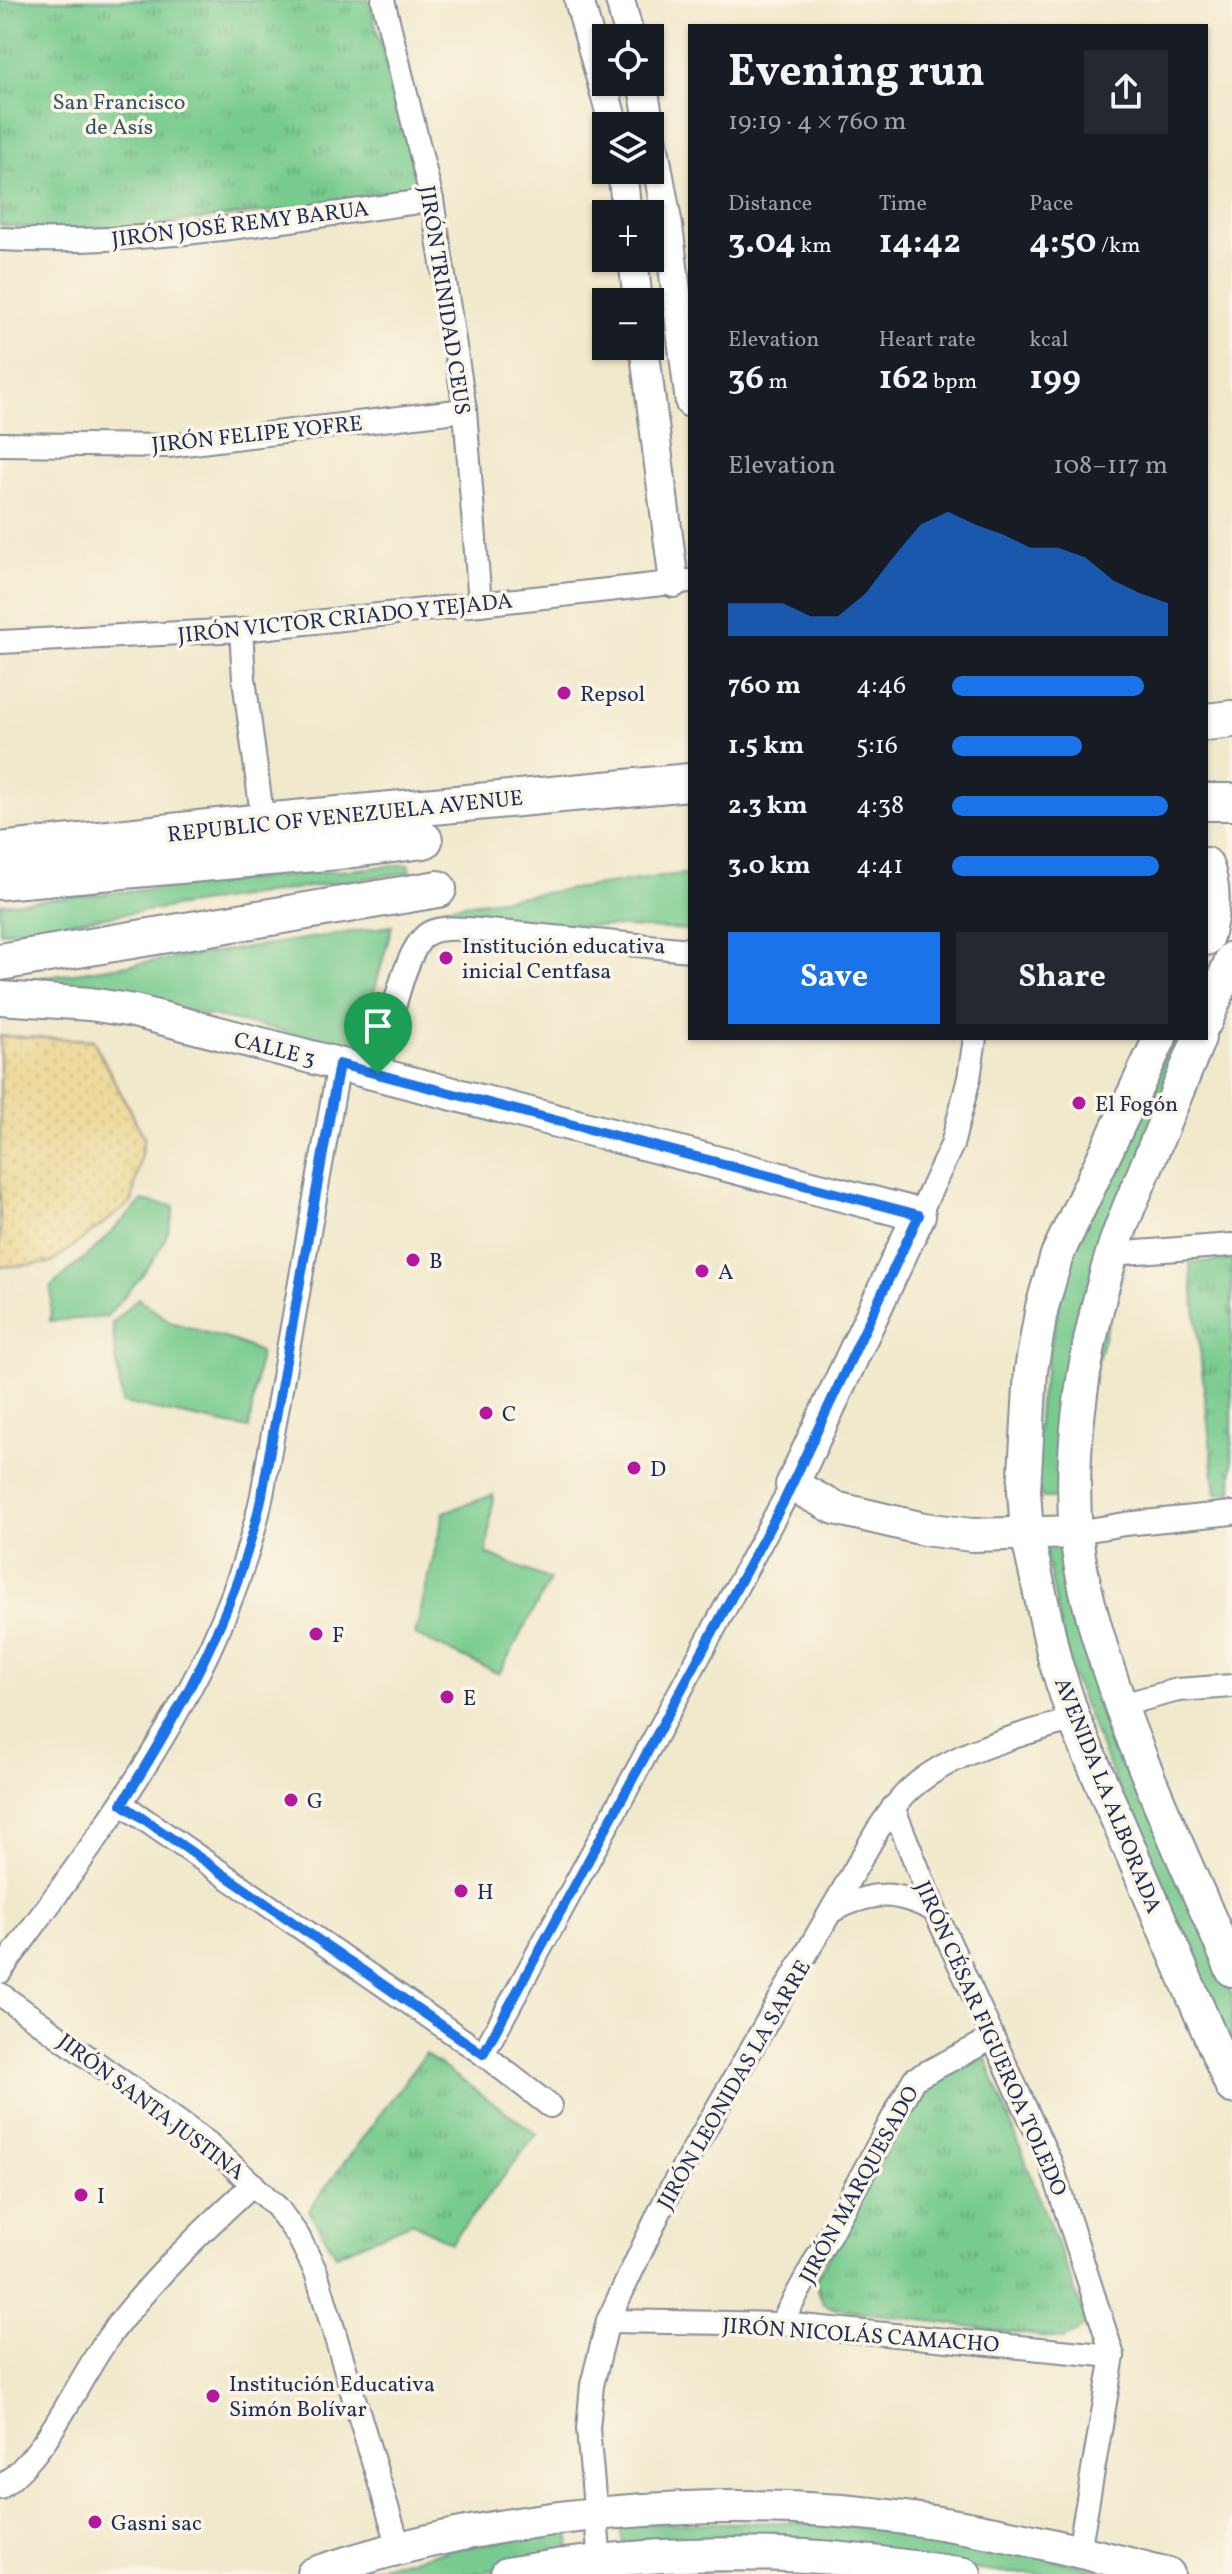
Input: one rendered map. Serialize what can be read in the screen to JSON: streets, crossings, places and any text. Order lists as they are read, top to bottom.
{
  "streets": {
    "main road": ["REPUBLIC OF VENEZUELA AVENUE", "CALLE 3", "AVENIDA LA ALBORADA"],
    "street": [
      "JIRÓN JOSÉ REMY BARUA",
      "JIRÓN TRINIDAD CEUS",
      "JIRÓN FELIPE YOFRE",
      "JIRÓN VICTOR CRIADO Y TEJADA",
      "JIRÓN CÉSAR FIGUEROA TOLEDO",
      "JIRÓN LEONIDAS LA SARRE",
      "JIRÓN SANTA JUSTINA",
      "JIRÓN MARQUESADO",
      "JIRÓN NICOLÁS CAMACHO"
    ]
  },
  "crossings": [
    ["JIRÓN JOSÉ REMY BARUA", "JIRÓN TRINIDAD CEUS"],
    ["JIRÓN TRINIDAD CEUS", "JIRÓN FELIPE YOFRE"],
    ["JIRÓN TRINIDAD CEUS", "JIRÓN VICTOR CRIADO Y TEJADA"],
    ["AVENIDA LA ALBORADA", "JIRÓN LEONIDAS LA SARRE"],
    ["JIRÓN CÉSAR FIGUEROA TOLEDO", "JIRÓN LEONIDAS LA SARRE"],
    ["JIRÓN CÉSAR FIGUEROA TOLEDO", "JIRÓN MARQUESADO"],
    ["JIRÓN CÉSAR FIGUEROA TOLEDO", "JIRÓN NICOLÁS CAMACHO"],
    ["JIRÓN LEONIDAS LA SARRE", "JIRÓN NICOLÁS CAMACHO"],
    ["JIRÓN MARQUESADO", "JIRÓN NICOLÁS CAMACHO"]
  ],
  "parks": ["San Francisco de Asís"],
  "places": [
    "Repsol",
    "Institución educativa inicial Centfasa",
    "El Fogón",
    "B",
    "A",
    "C",
    "D",
    "F",
    "E",
    "G",
    "H",
    "I",
    "Institución Educativa Simón Bolívar",
    "Gasni sac"
  ],
  "page": {
    "map_buttons": ["+", "−"],
    "heading": ["Evening run", "19:19 · 4 × 760 m"],
    "stats": [
      ["Distance", "3.04 km"],
      ["Time", "14:42"],
      ["Pace", "4:50 /km"],
      ["Elevation", "36 m"],
      ["Heart rate", "162 bpm"],
      ["kcal", "199"]
    ],
    "chart": ["Elevation", "108–117 m"],
    "list": [
      {
        "name": "760 m",
        "note": "4:46"
      },
      {
        "name": "1.5 km",
        "note": "5:16"
      },
      {
        "name": "2.3 km",
        "note": "4:38"
      },
      {
        "name": "3.0 km",
        "note": "4:41"
      }
    ],
    "buttons": ["Save", "Share"]
  }
}
